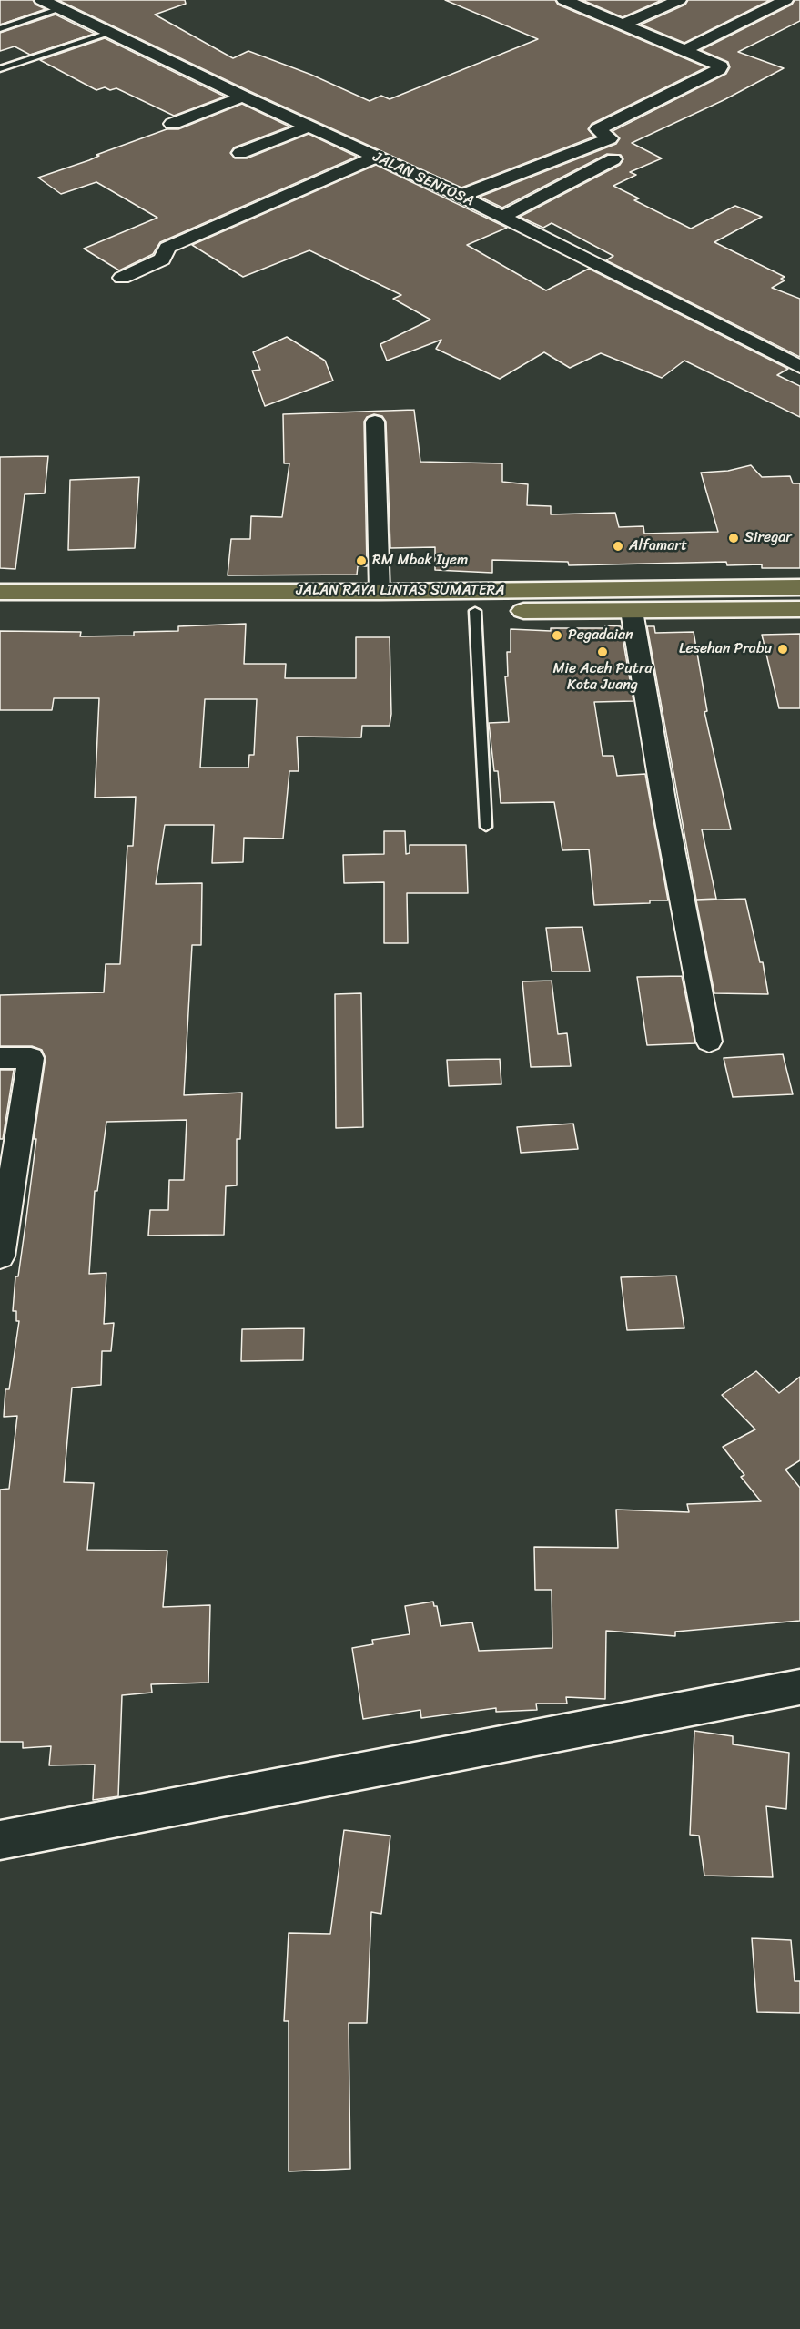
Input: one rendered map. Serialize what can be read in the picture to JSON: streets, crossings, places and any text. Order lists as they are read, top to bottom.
{
  "streets": {
    "highway": ["JALAN RAYA LINTAS SUMATERA"],
    "street": ["JALAN SENTOSA"]
  },
  "places": [
    "Siregar",
    "Alfamart",
    "RM Mbak Iyem",
    "Pegadaian",
    "Lesehan Prabu",
    "Mie Aceh Putra Kota Juang"
  ]
}
